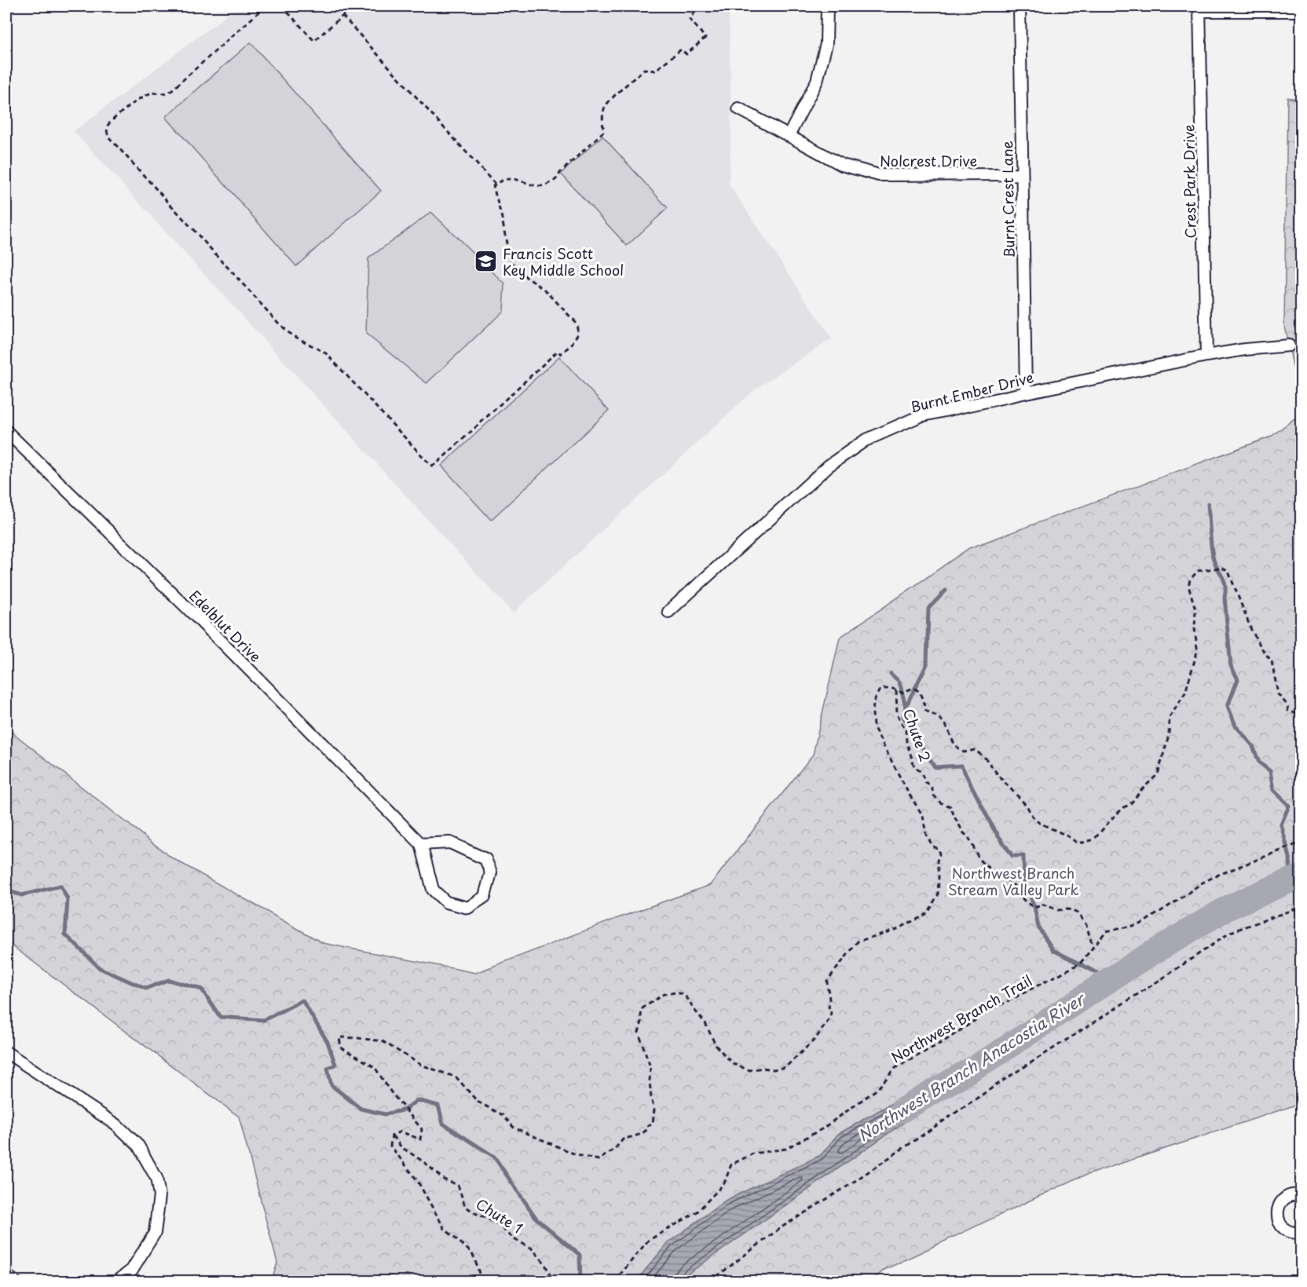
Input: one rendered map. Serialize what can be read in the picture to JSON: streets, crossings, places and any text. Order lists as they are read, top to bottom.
{
  "streets": {
    "street": [
      "Nolcrest Drive",
      "Crest Park Drive",
      "Burnt Crest Lane",
      "Burnt Ember Drive",
      "Edelblut Drive"
    ],
    "path": ["Chute 2", "Northwest Branch Trail", "Chute 1"]
  },
  "crossings": [
    ["Nolcrest Drive", "Burnt Crest Lane"],
    ["Crest Park Drive", "Burnt Ember Drive"],
    ["Burnt Crest Lane", "Burnt Ember Drive"],
    ["Chute 2", "Northwest Branch Trail"]
  ],
  "water": ["Northwest Branch Anacostia River"],
  "parks": ["Northwest Branch Stream Valley Park"],
  "places": {
    "school or university": ["Francis Scott Key Middle School"]
  }
}
